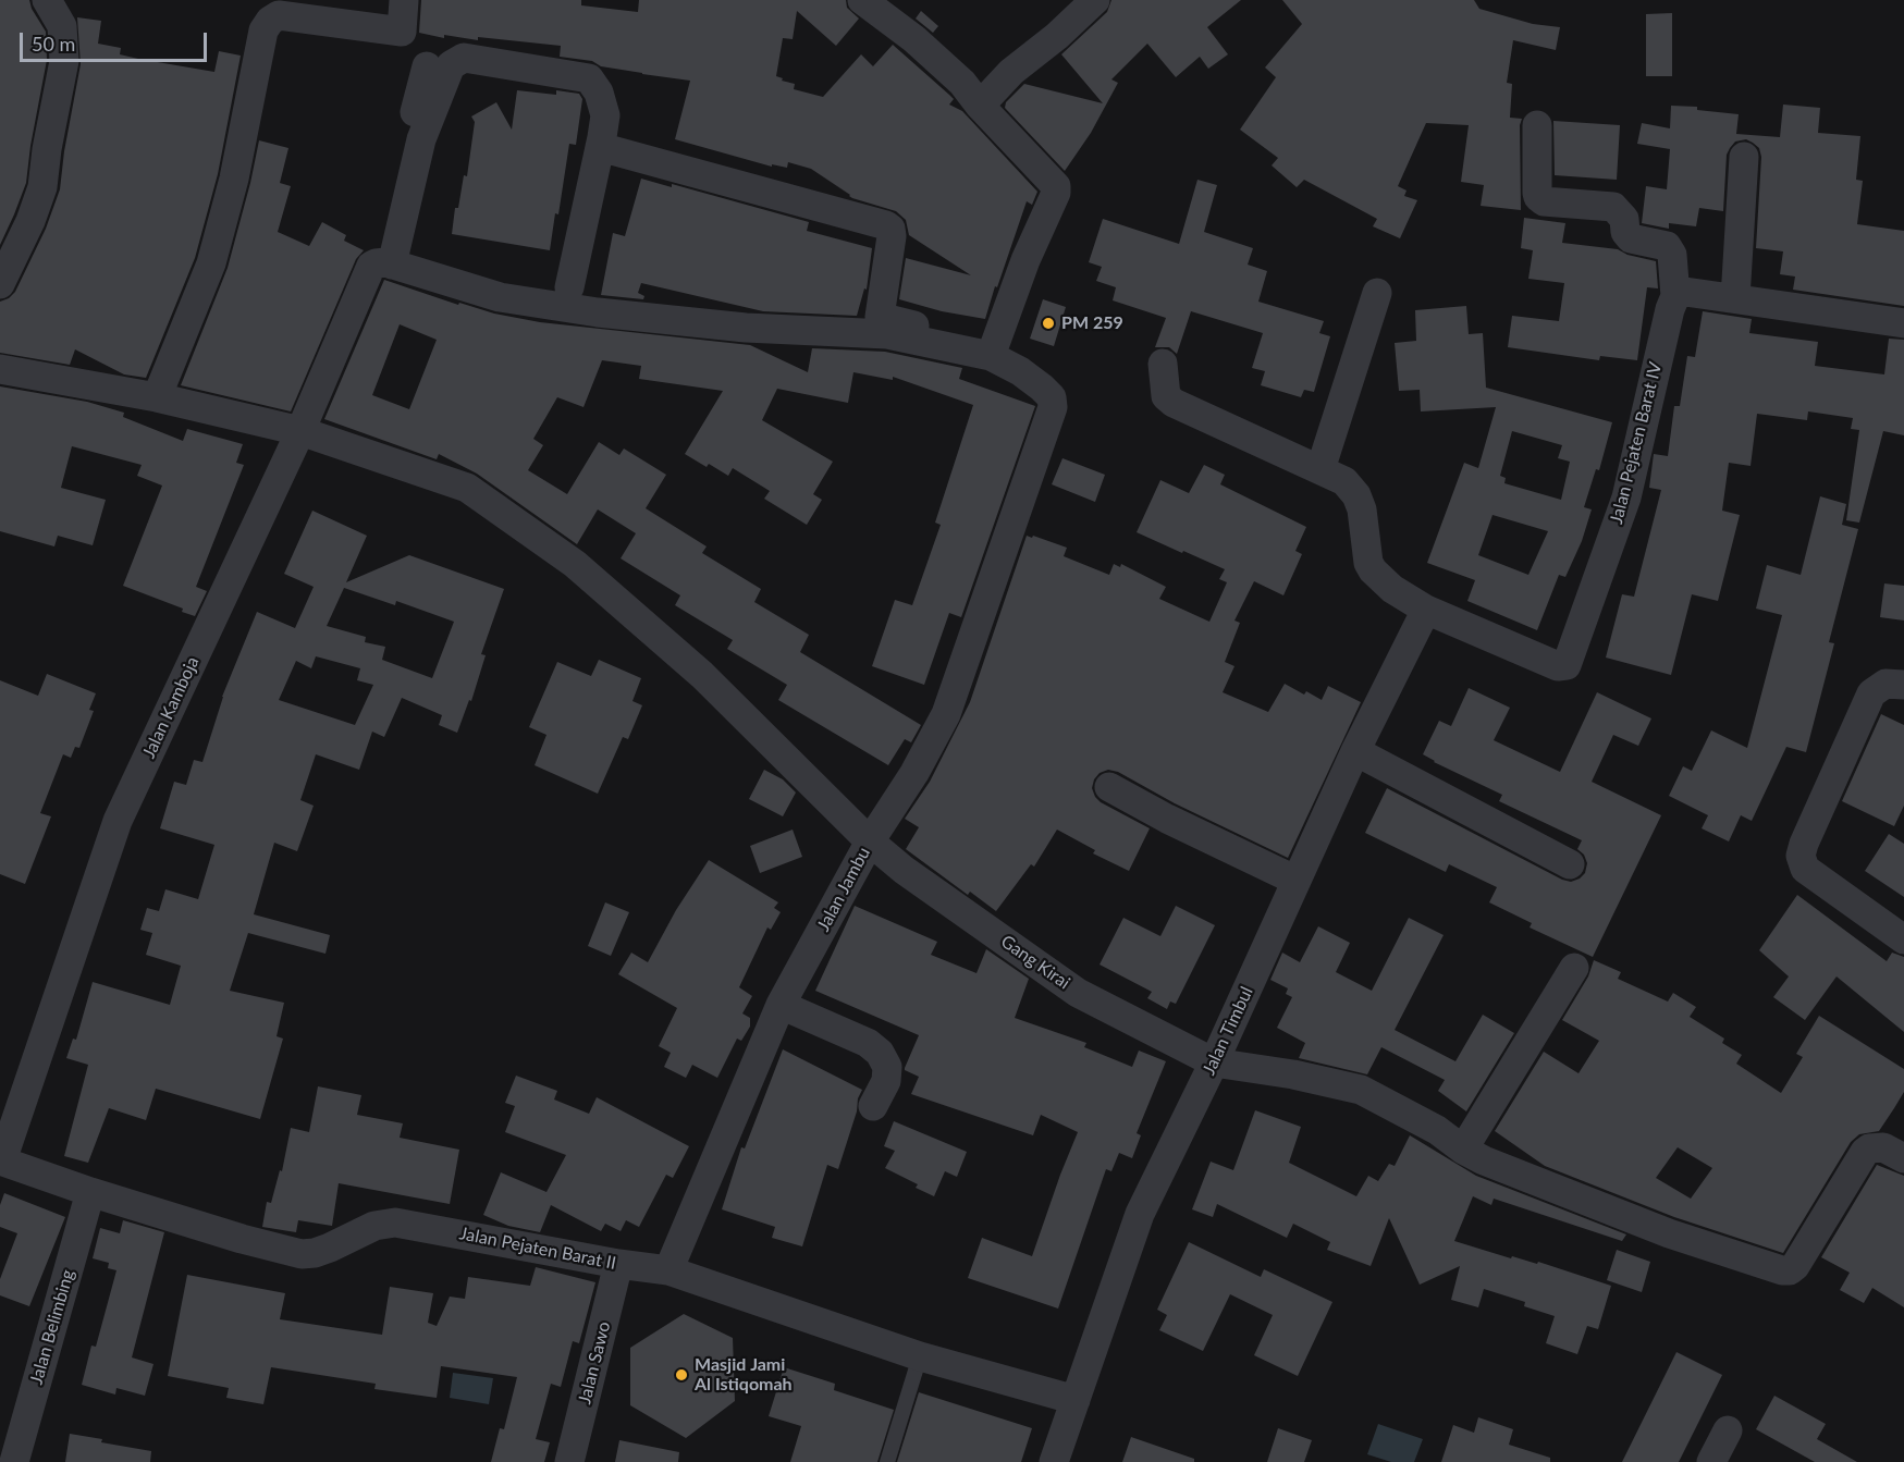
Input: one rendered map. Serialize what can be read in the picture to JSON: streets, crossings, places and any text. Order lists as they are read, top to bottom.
{
  "streets": {
    "street": [
      "Jalan Pejaten Barat IV",
      "Jalan Kamboja",
      "Jalan Jambu",
      "Gang Kirai",
      "Jalan Timbul",
      "Jalan Pejaten Barat II",
      "Jalan Belimbing",
      "Jalan Sawo"
    ]
  },
  "crossings": [
    ["Jalan Pejaten Barat IV", "Jalan Timbul"],
    ["Jalan Kamboja", "Jalan Jambu"],
    ["Jalan Kamboja", "Jalan Pejaten Barat II"],
    ["Jalan Jambu", "Gang Kirai"],
    ["Jalan Jambu", "Jalan Pejaten Barat II"],
    ["Gang Kirai", "Jalan Timbul"],
    ["Jalan Timbul", "Jalan Pejaten Barat II"],
    ["Jalan Pejaten Barat II", "Jalan Belimbing"],
    ["Jalan Pejaten Barat II", "Jalan Sawo"]
  ],
  "places": ["PM 259", "Masjid Jami Al Istiqomah"],
  "scale_bar": "50 m"
}
